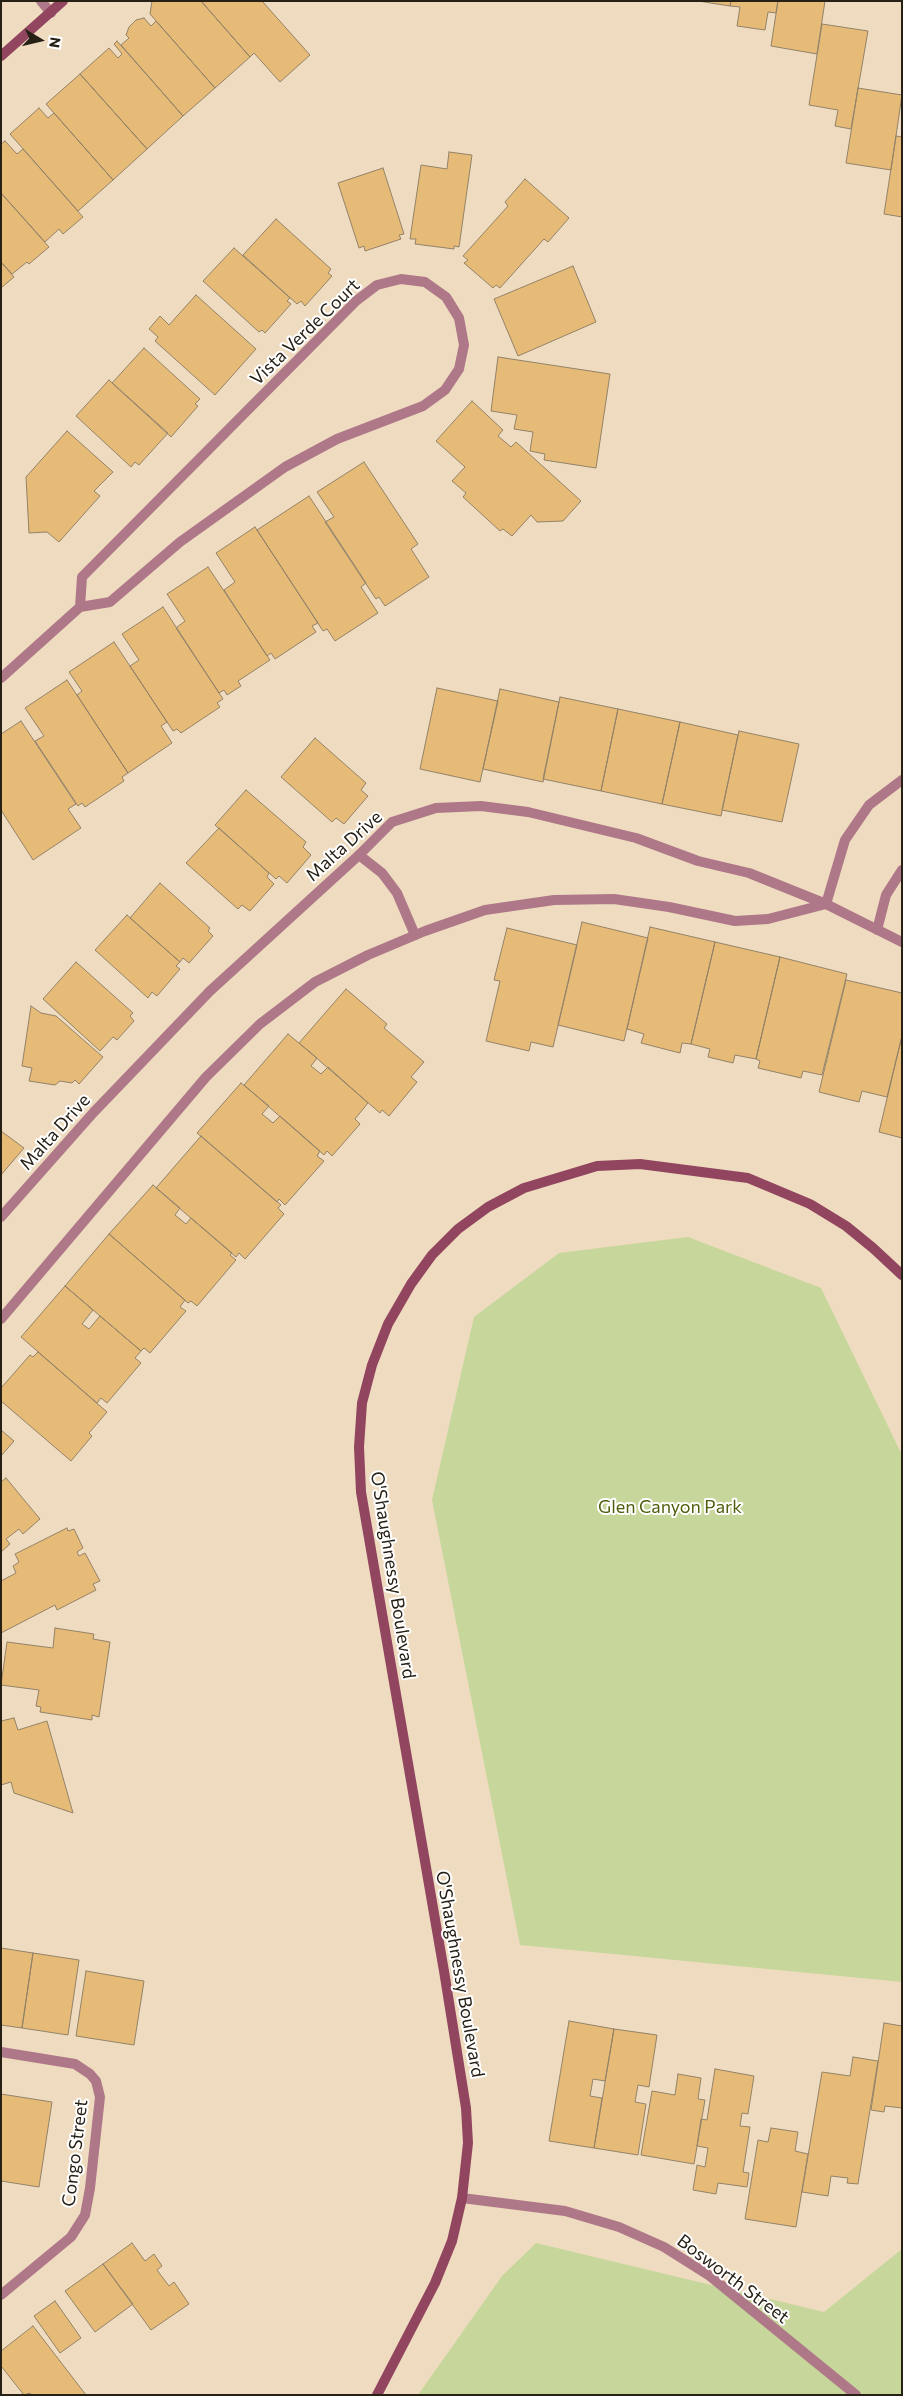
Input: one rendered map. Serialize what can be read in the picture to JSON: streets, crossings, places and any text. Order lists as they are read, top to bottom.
{
  "streets": {
    "main road": ["O'Shaughnessy Boulevard"],
    "street": [
      "Vista Verde Court",
      "Malta Drive",
      "Congo Street",
      "Bosworth Street"
    ]
  },
  "crossings": [
    ["O'Shaughnessy Boulevard", "Bosworth Street"]
  ],
  "parks": ["Glen Canyon Park"],
  "north": "right"
}
